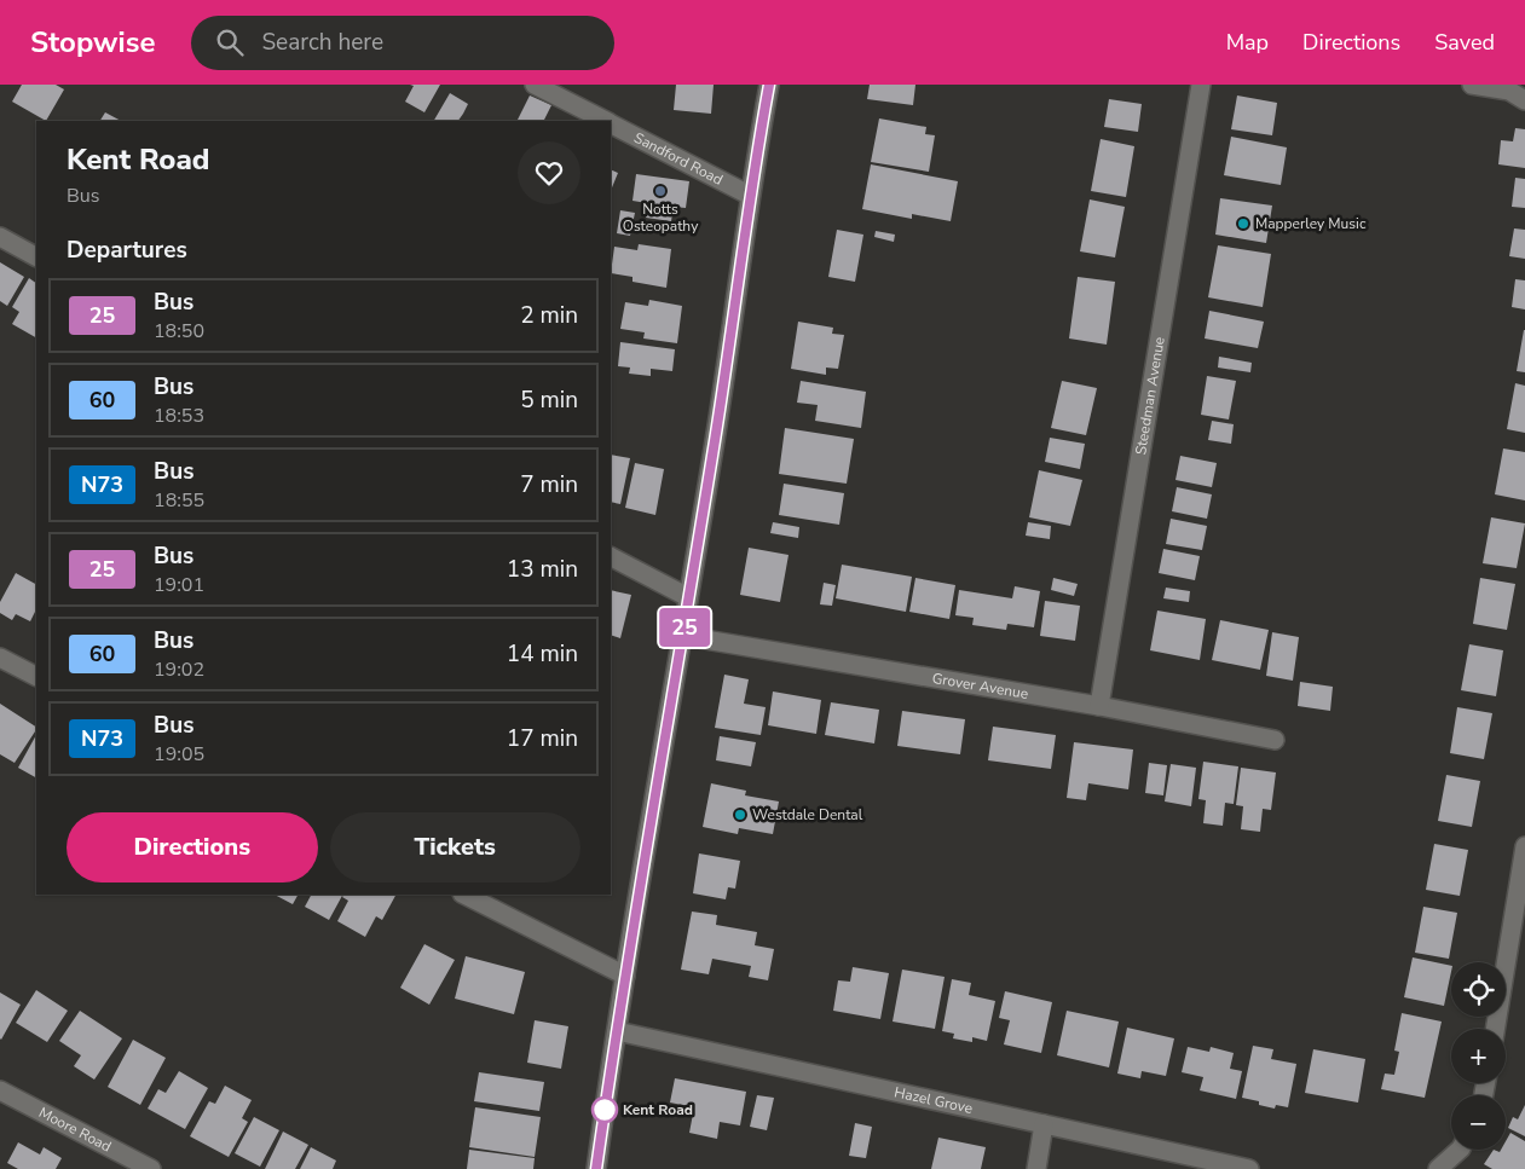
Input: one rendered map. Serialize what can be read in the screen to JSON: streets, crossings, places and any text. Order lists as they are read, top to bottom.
{
  "streets": {
    "street": [
      "Sandford Road",
      "Steedman Avenue",
      "Grover Avenue",
      "Hazel Grove",
      "Moore Road"
    ]
  },
  "crossings": [
    ["Steedman Avenue", "Grover Avenue"]
  ],
  "places": [
    "Notts Osteopathy",
    "Mapperley Music",
    "Westdale Dental",
    "Kent Road"
  ],
  "lines": ["bus line 25"],
  "page": {
    "header": "Stopwise",
    "search": "Search here",
    "nav": ["Map", "Directions", "Saved"],
    "on_map": "25",
    "heading": [
      ["Kent Road", "Bus"],
      "Departures"
    ],
    "list": [
      {
        "mark": "25",
        "name": "Bus",
        "note": "18:50",
        "value": "2 min"
      },
      {
        "mark": "60",
        "name": "Bus",
        "note": "18:53",
        "value": "5 min"
      },
      {
        "mark": "N73",
        "name": "Bus",
        "note": "18:55",
        "value": "7 min"
      },
      {
        "mark": "25",
        "name": "Bus",
        "note": "19:01",
        "value": "13 min"
      },
      {
        "mark": "60",
        "name": "Bus",
        "note": "19:02",
        "value": "14 min"
      },
      {
        "mark": "N73",
        "name": "Bus",
        "note": "19:05",
        "value": "17 min"
      }
    ],
    "buttons": ["Directions", "Tickets"],
    "map_buttons": ["+", "−"]
  }
}
